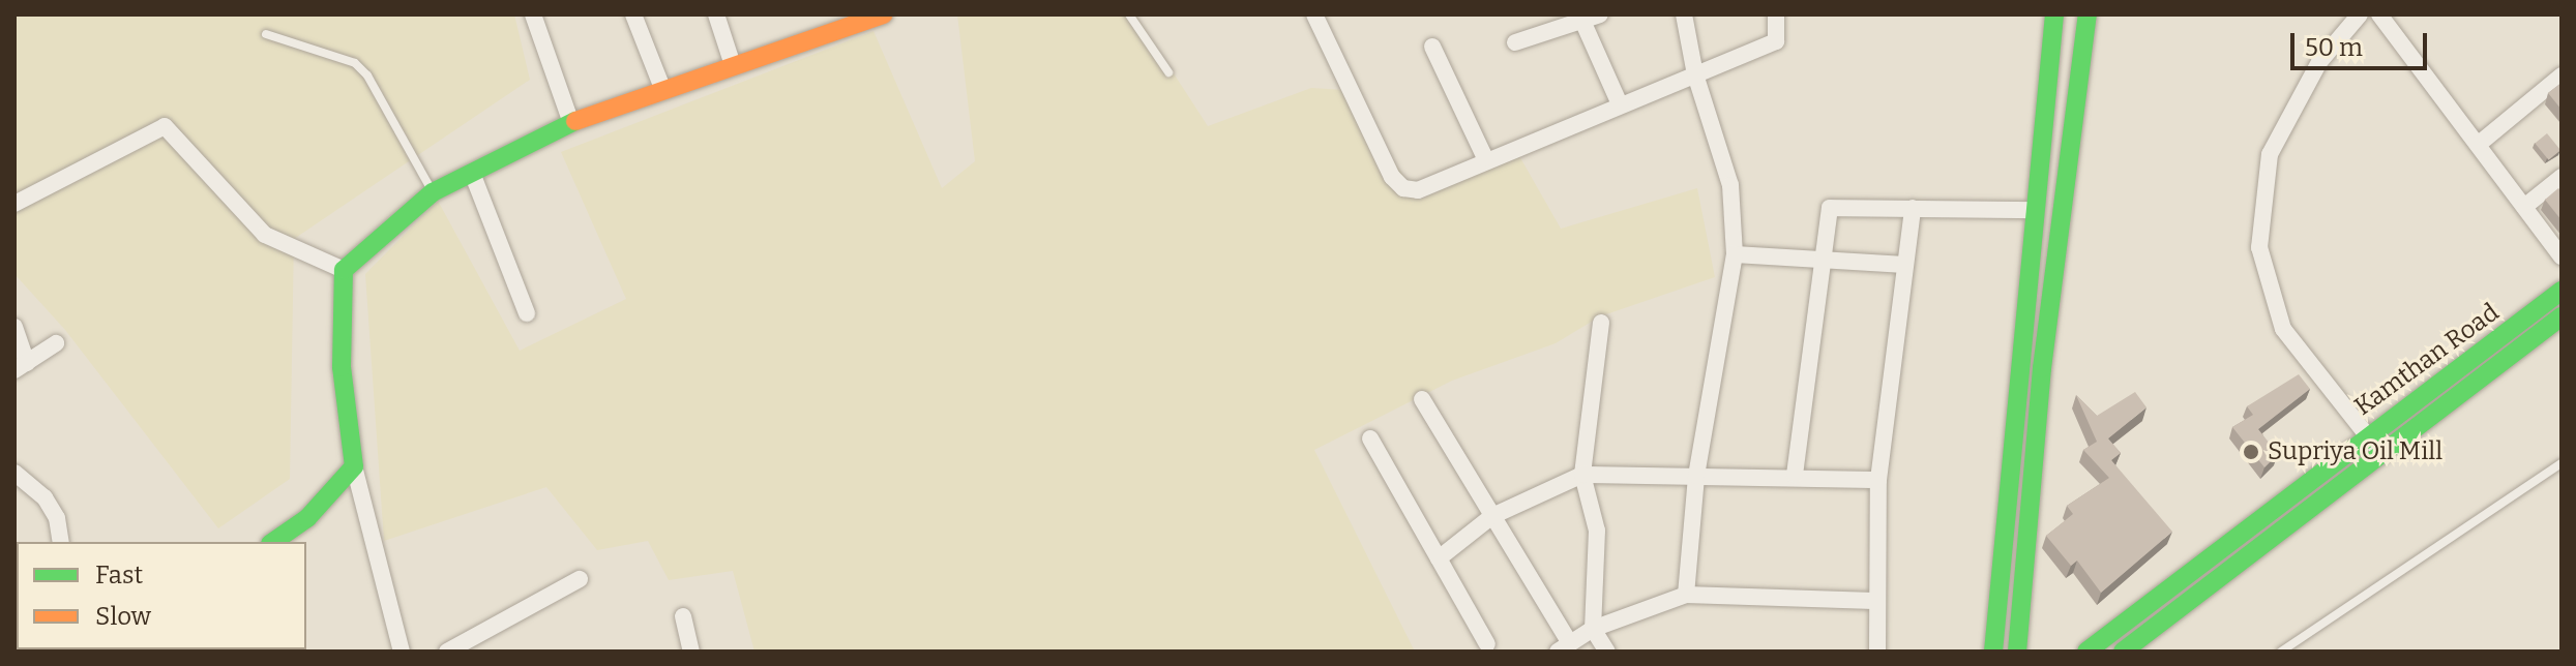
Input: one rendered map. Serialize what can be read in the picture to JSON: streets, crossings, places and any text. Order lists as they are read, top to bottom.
{
  "streets": {
    "main road": ["Kamthan Road"]
  },
  "places": ["Supriya Oil Mill"],
  "legend": ["Fast", "Slow"],
  "scale_bar": "50 m"
}
